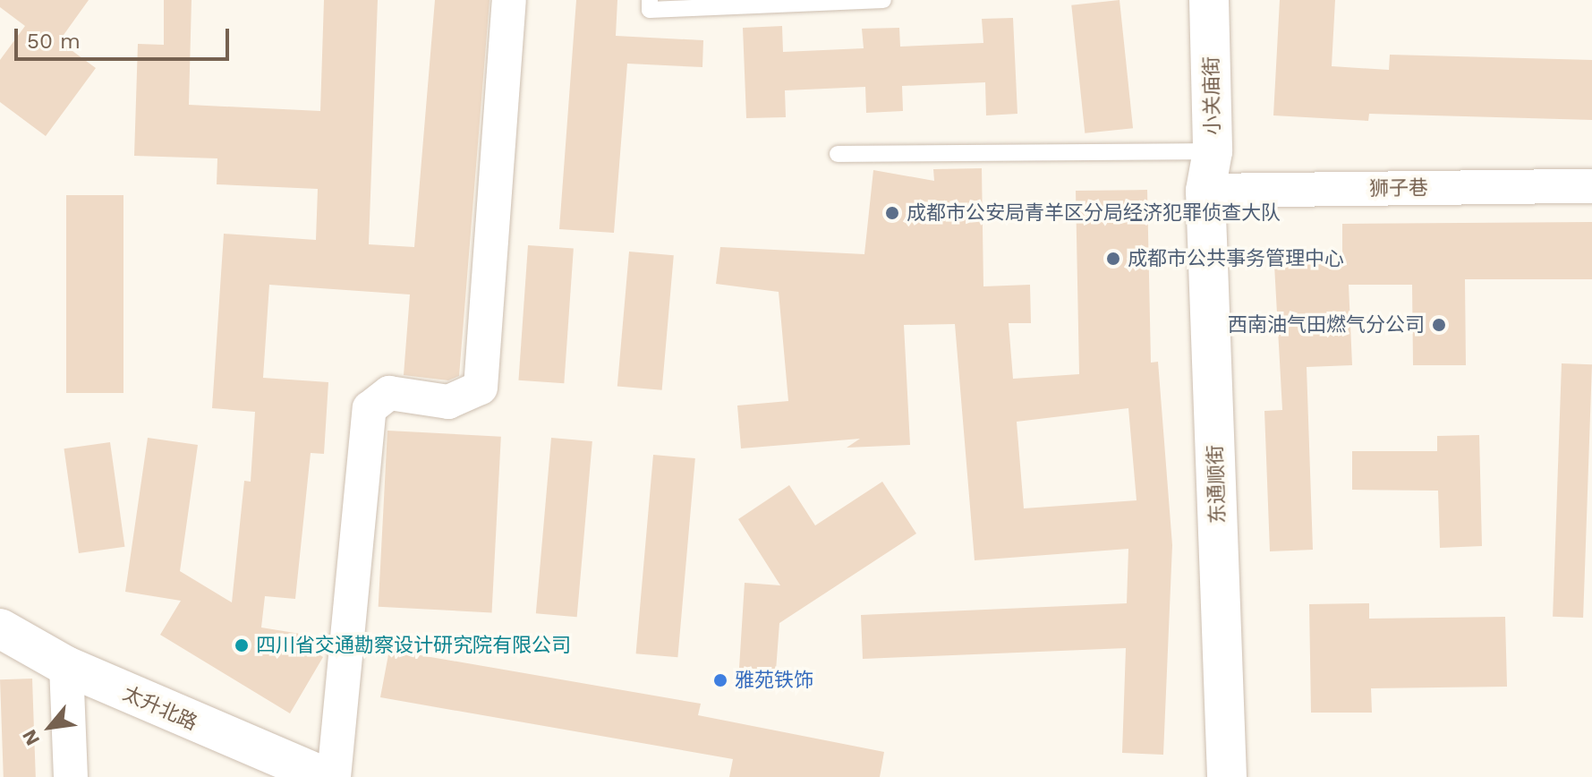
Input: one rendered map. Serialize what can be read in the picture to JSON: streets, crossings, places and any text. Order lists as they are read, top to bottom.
{
  "streets": {
    "street": [
      "小关庙街",
      "狮子巷",
      "东通顺街",
      "太升北路"
    ]
  },
  "crossings": [
    ["小关庙街", "狮子巷"],
    ["小关庙街", "东通顺街"],
    ["狮子巷", "东通顺街"]
  ],
  "places": [
    "成都市公安局青羊区分局经济犯罪侦查大队",
    "成都市公共事务管理中心",
    "西南油气田燃气分公司",
    "四川省交通勘察设计研究院有限公司",
    "雅苑铁饰"
  ],
  "scale_bar": "50 m",
  "north": "bottom left"
}
